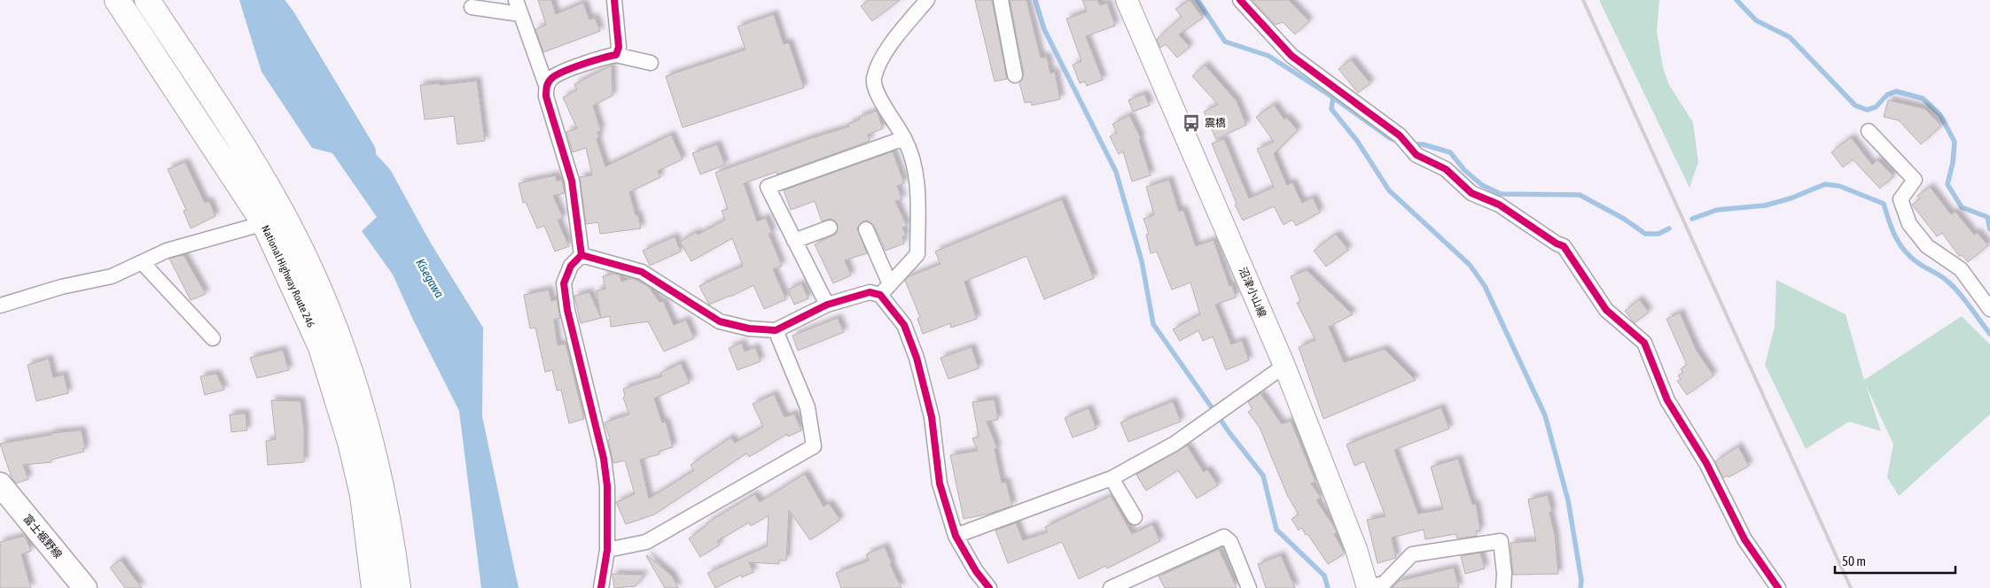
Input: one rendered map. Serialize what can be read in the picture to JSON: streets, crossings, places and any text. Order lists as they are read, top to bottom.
{
  "streets": {
    "highway": ["National Highway Route 246"],
    "main road": ["沼津小山線", "富士裾野線"]
  },
  "water": ["Kisegawa"],
  "places": {
    "bus stop": ["震橋"]
  },
  "scale_bar": "50 m"
}
